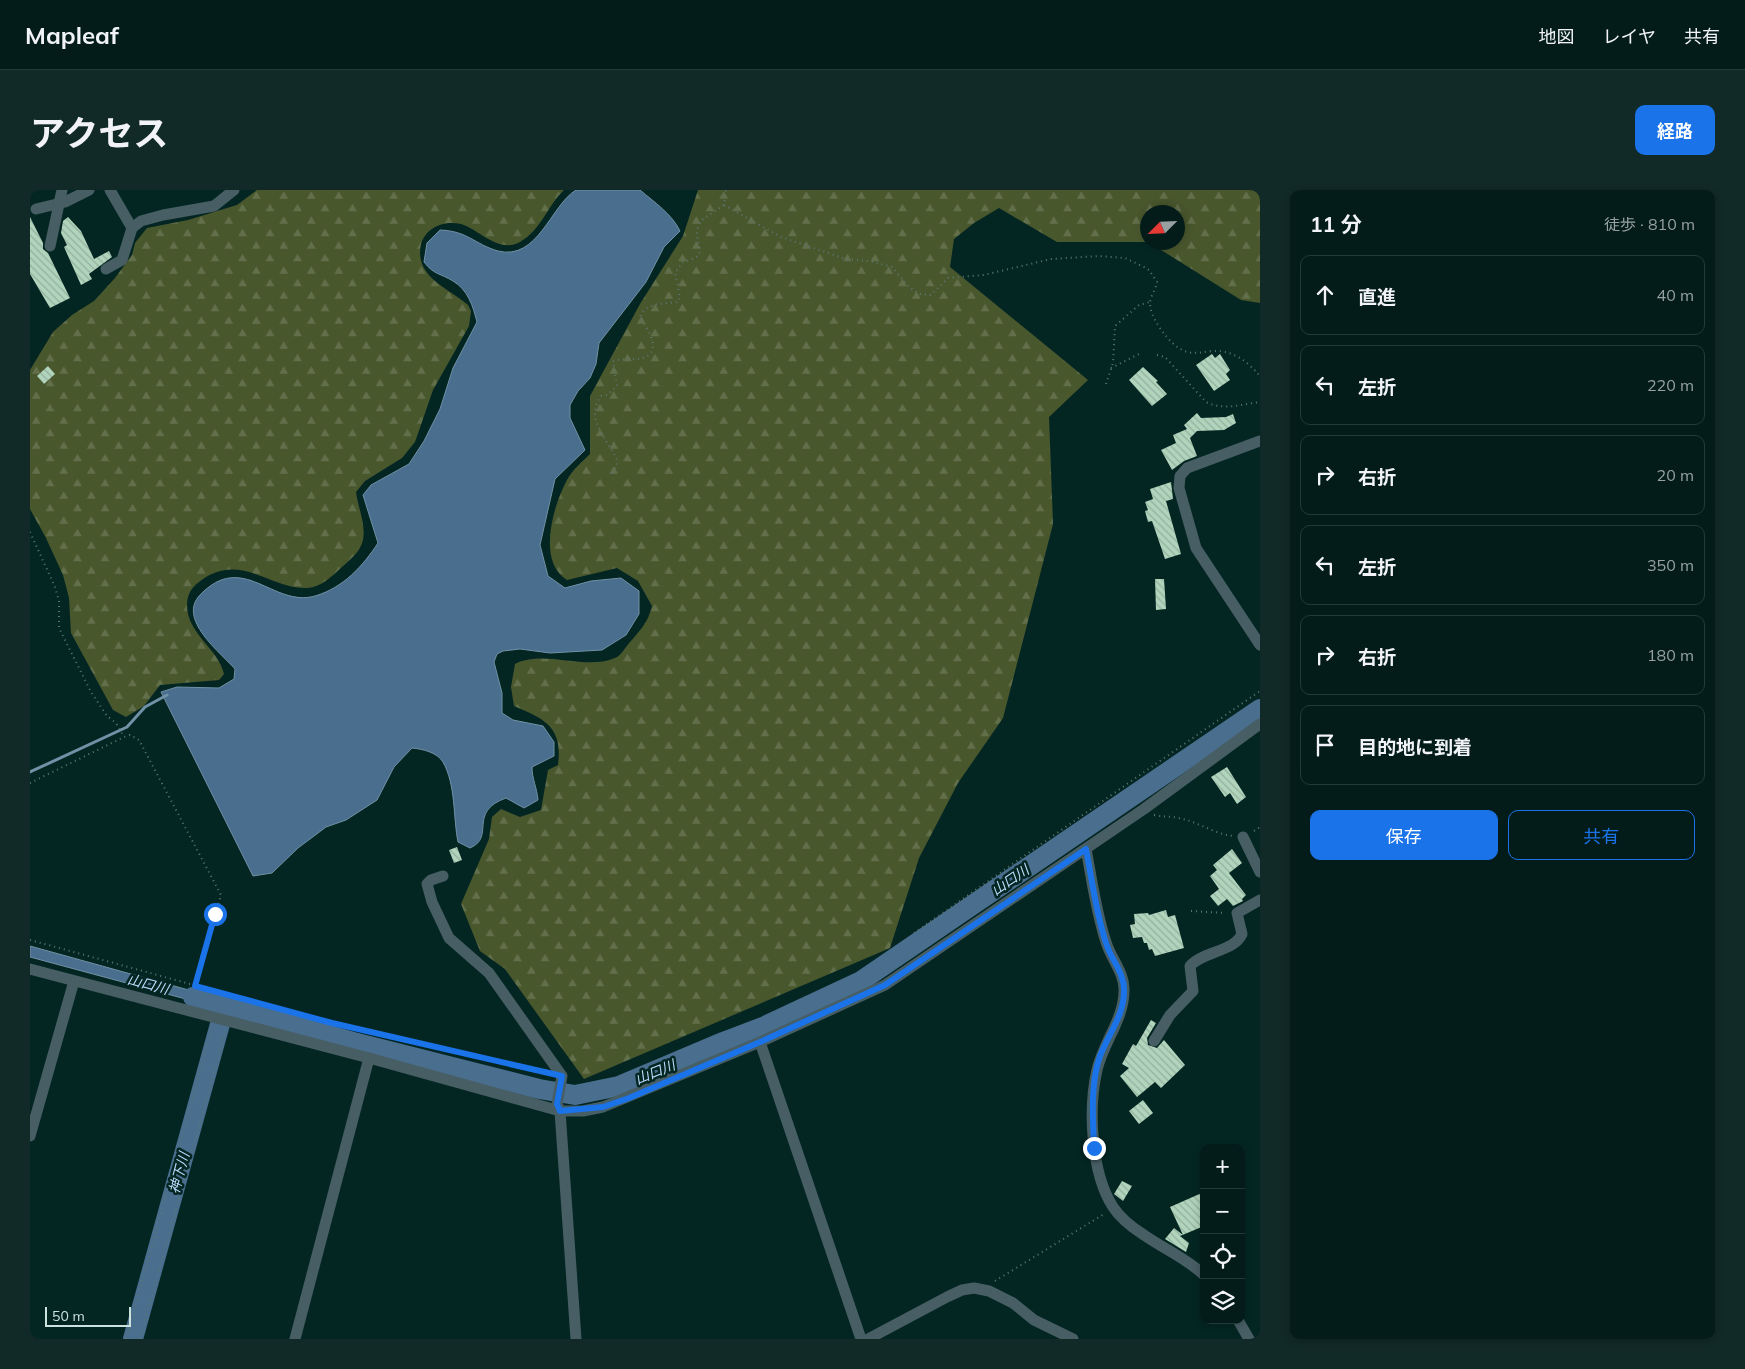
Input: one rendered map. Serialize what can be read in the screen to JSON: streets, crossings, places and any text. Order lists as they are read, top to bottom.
{
  "water": ["山口川", "神下川"],
  "scale_bar": "50 m",
  "north": "bottom left",
  "page": {
    "header": "Mapleaf",
    "nav": ["地図", "レイヤ", "共有"],
    "title": "アクセス",
    "buttons": [
      "経路",
      ["保存", "共有"]
    ],
    "heading": ["11 分", "徒歩 · 810 m"],
    "list": [
      ["直進", "40 m"],
      ["左折", "220 m"],
      ["右折", "20 m"],
      ["左折", "350 m"],
      ["右折", "180 m"],
      "目的地に到着"
    ],
    "map_buttons": ["+", "−"],
    "scale": "50 m"
  }
}
